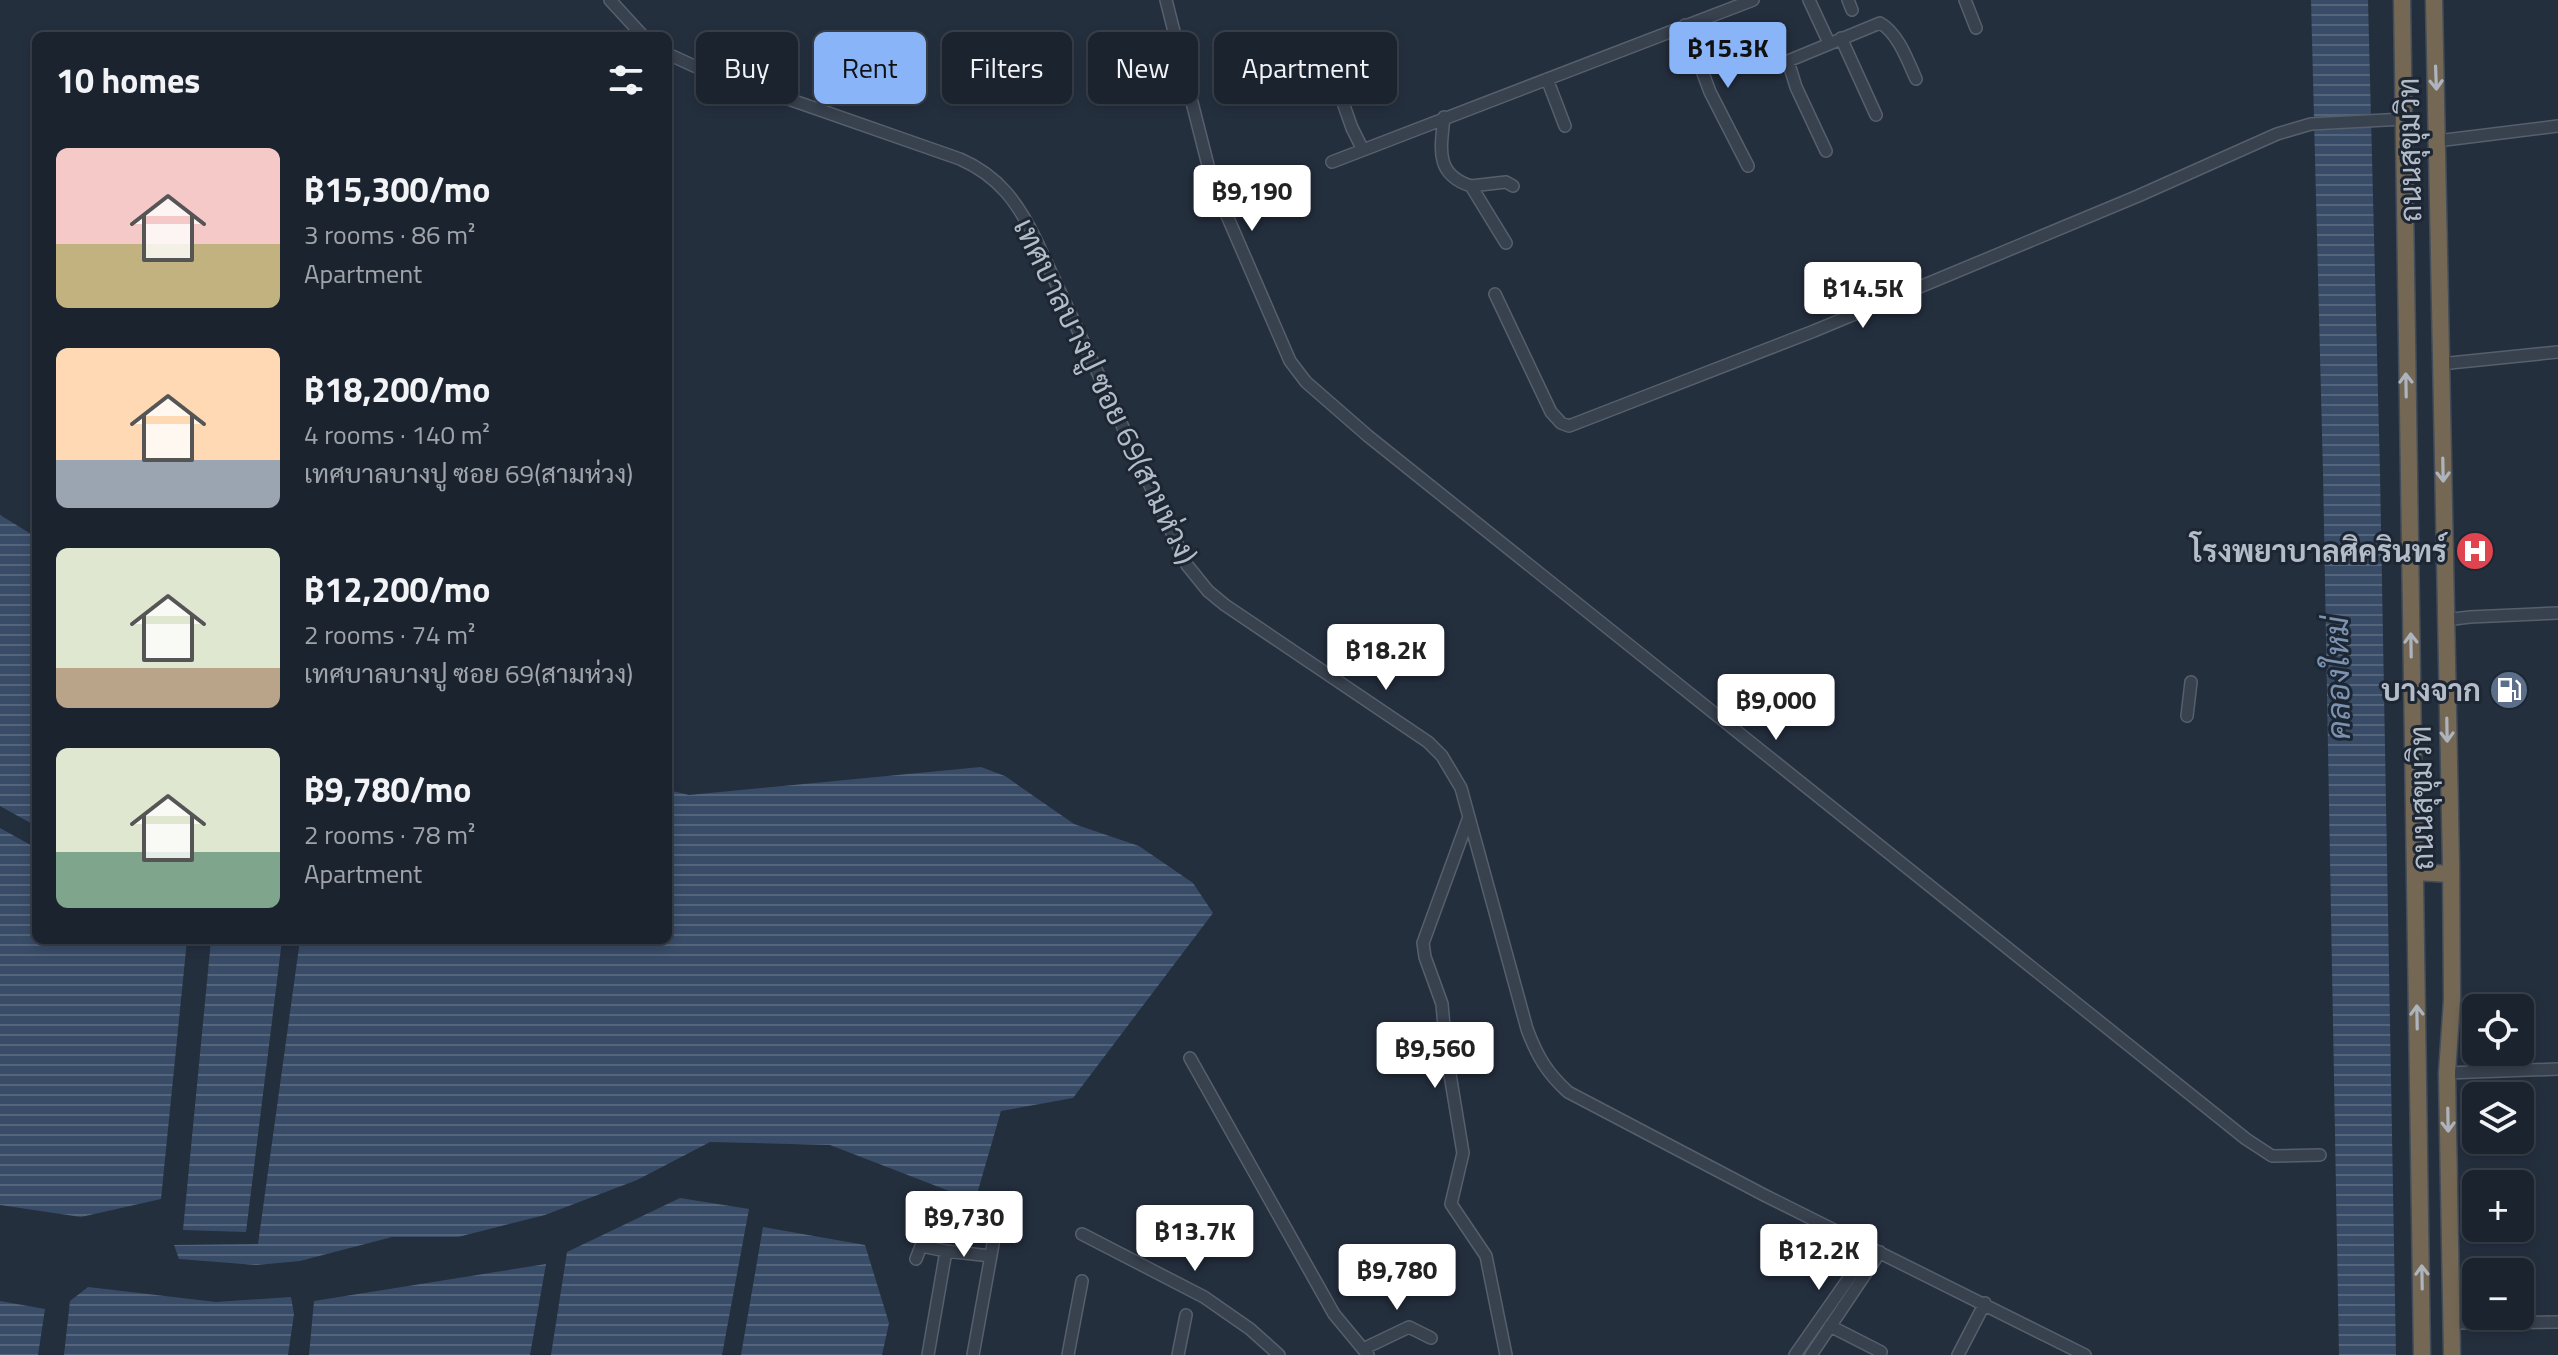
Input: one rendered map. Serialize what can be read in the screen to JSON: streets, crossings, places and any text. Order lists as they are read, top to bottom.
{
  "streets": {
    "highway": ["ถนนสุขุมวิท"],
    "street": ["เทศบาลบางปู ซอย 69(สามห่วง)"]
  },
  "water": ["คลองใหม่"],
  "places": {
    "hospital": ["โรงพยาบาลศิครินทร์"],
    "fuel station": ["บางจาก"]
  },
  "page": {
    "price": [
      "฿15.3K",
      "฿9,190",
      "฿14.5K",
      "฿18.2K",
      "฿9,000",
      "฿9,560",
      "฿9,730",
      "฿13.7K",
      "฿12.2K",
      "฿9,780"
    ],
    "chip": [
      "Buy",
      "Rent",
      "Filters",
      "New",
      "Apartment"
    ],
    "heading": "10 homes",
    "list": [
      {
        "name": "฿15,300/mo",
        "note": "3 rooms · 86 m² · Apartment"
      },
      {
        "name": "฿18,200/mo",
        "note": "4 rooms · 140 m² · เทศบาลบางปู ซอย 69(สามห่วง)"
      },
      {
        "name": "฿12,200/mo",
        "note": "2 rooms · 74 m² · เทศบาลบางปู ซอย 69(สามห่วง)"
      },
      {
        "name": "฿9,780/mo",
        "note": "2 rooms · 78 m² · Apartment"
      }
    ],
    "map_buttons": ["+", "−"]
  }
}
